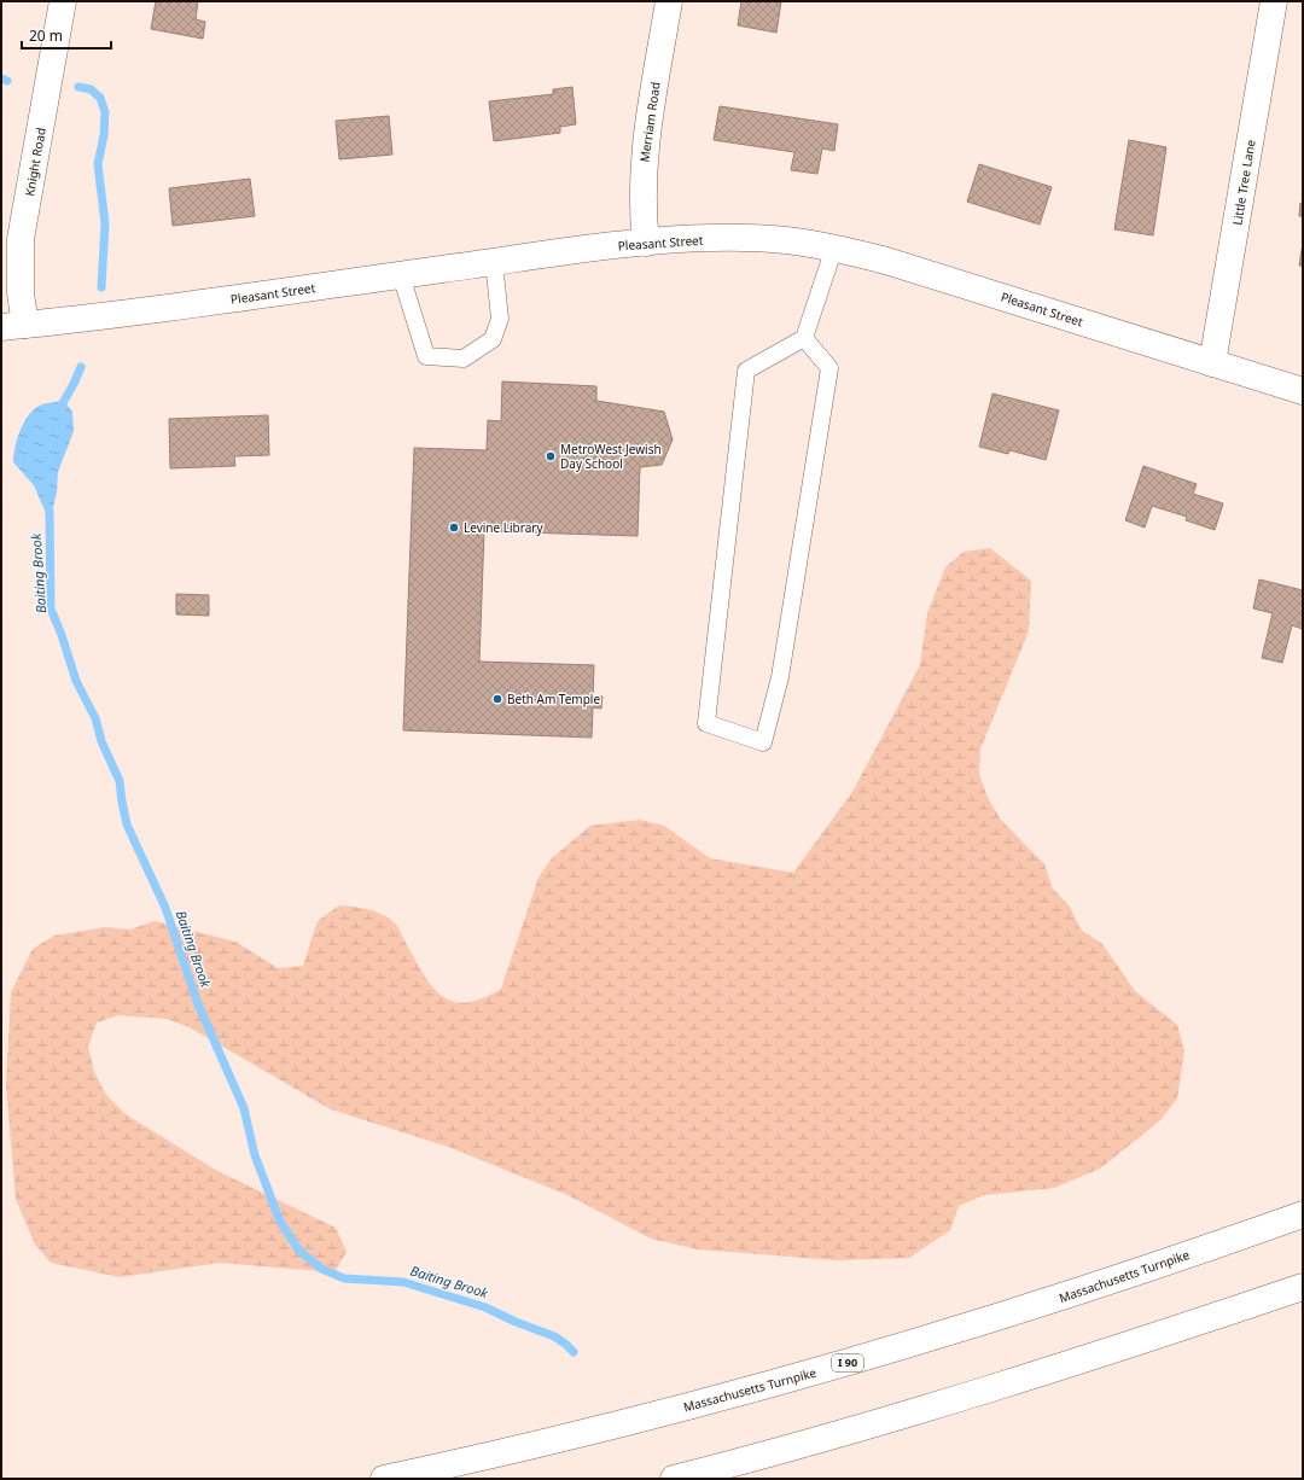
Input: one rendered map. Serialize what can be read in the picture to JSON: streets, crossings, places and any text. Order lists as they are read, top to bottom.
{
  "streets": {
    "main road": [
      "Merriam Road",
      "Knight Road",
      "Little Tree Lane",
      "Pleasant Street",
      "Massachusetts Turnpike",
      "I 90"
    ]
  },
  "crossings": [
    ["Merriam Road", "Pleasant Street"],
    ["Knight Road", "Pleasant Street"],
    ["Little Tree Lane", "Pleasant Street"]
  ],
  "water": ["Baiting Brook"],
  "places": ["MetroWest Jewish Day School", "Levine Library", "Beth Am Temple"],
  "scale_bar": "20 m"
}
